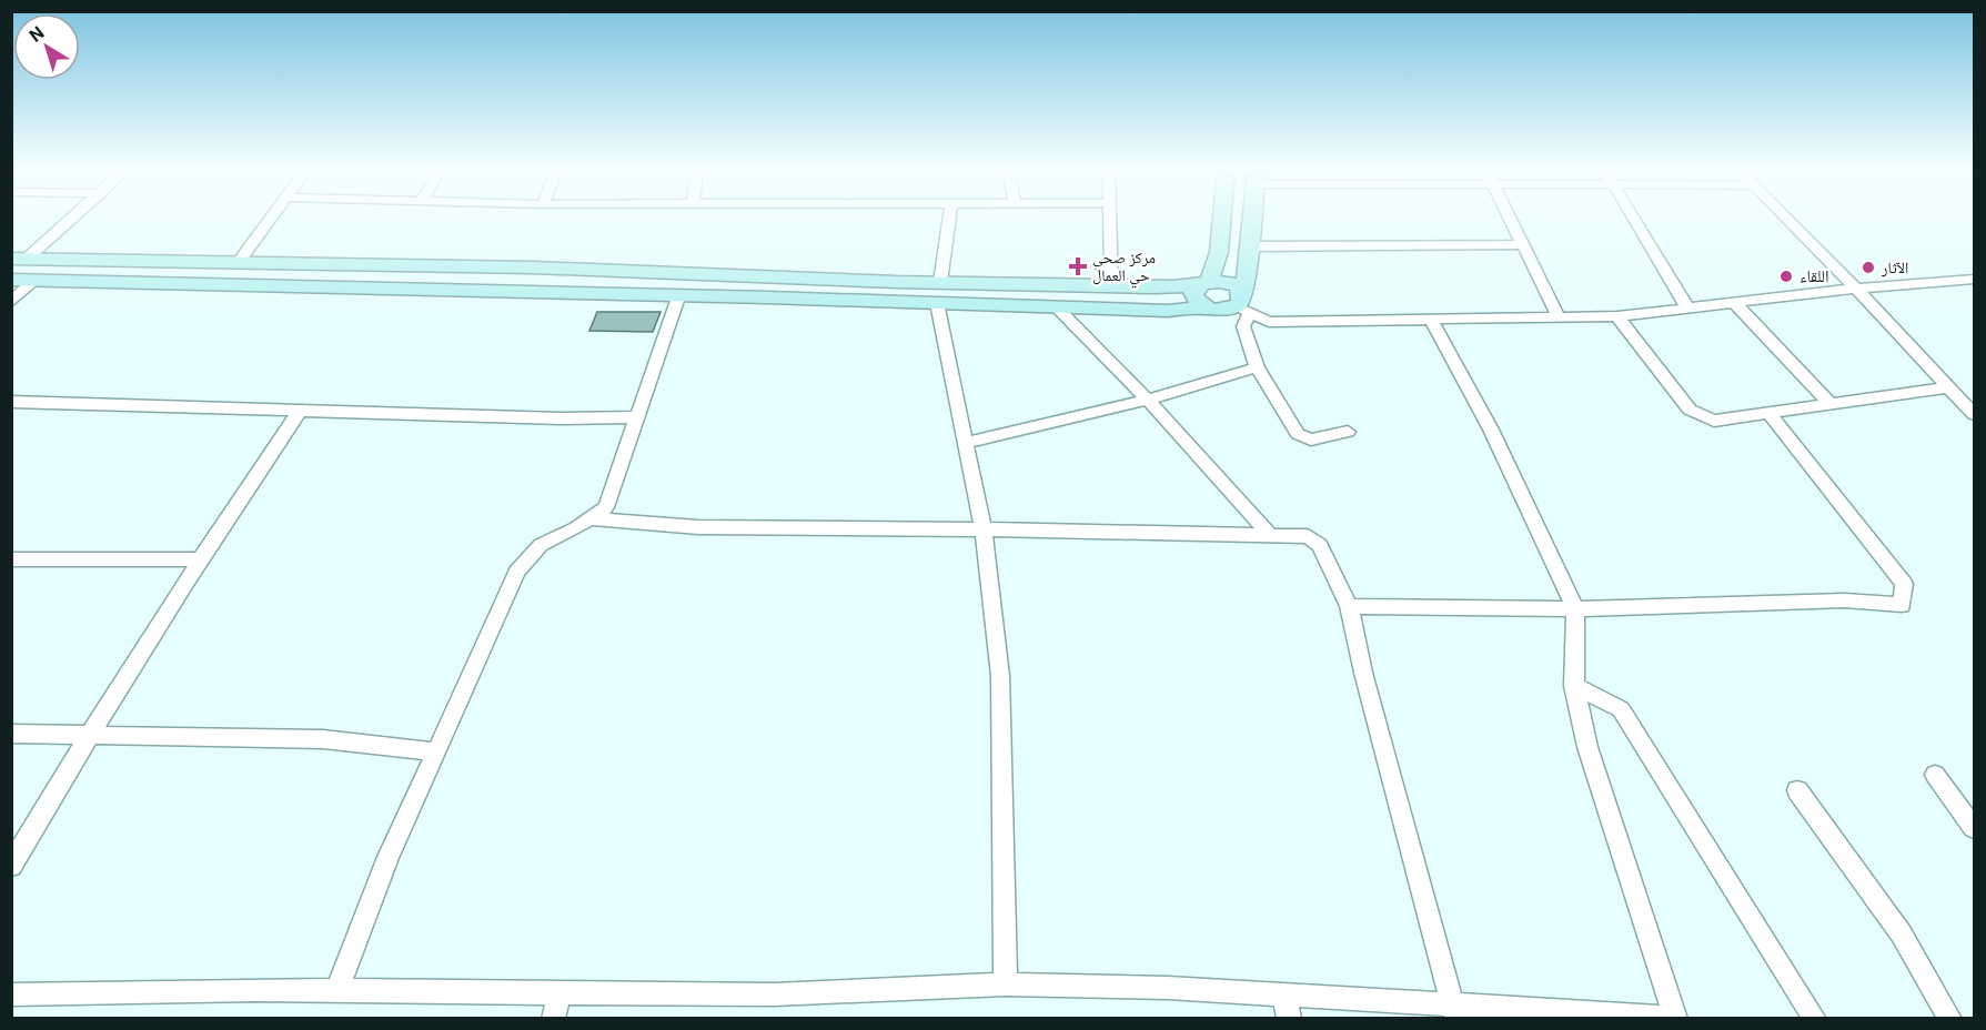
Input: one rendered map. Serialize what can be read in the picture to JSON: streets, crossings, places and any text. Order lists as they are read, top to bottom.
{
  "places": {
    "health": ["مركز صحي حي العمال"],
    "other": ["الآثار", "اللقاء"]
  },
  "north": "top left"
}
